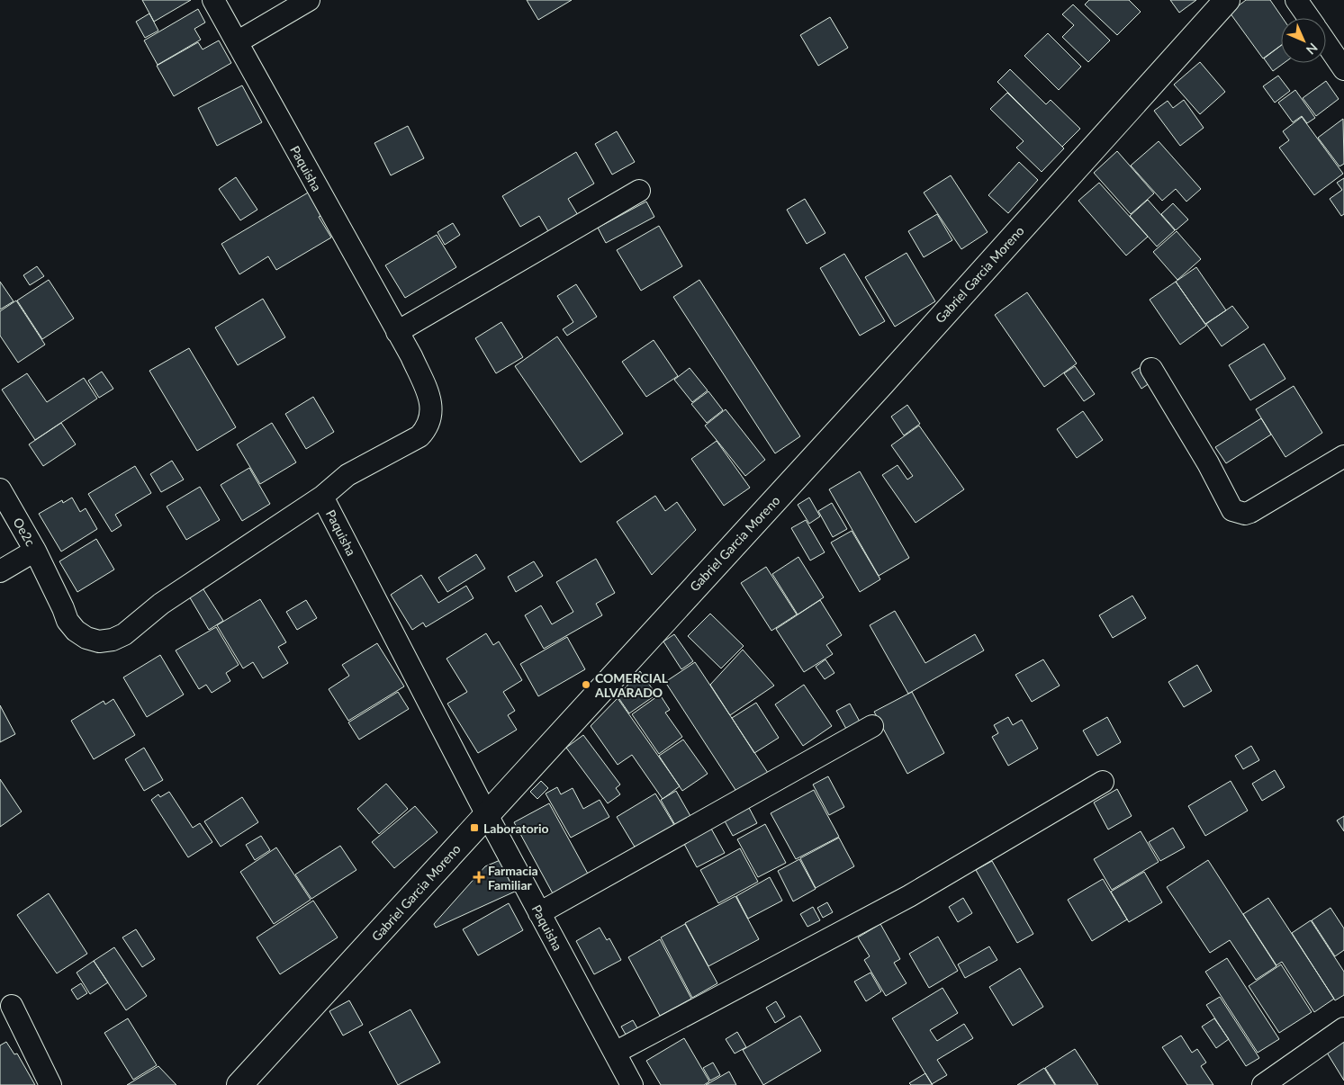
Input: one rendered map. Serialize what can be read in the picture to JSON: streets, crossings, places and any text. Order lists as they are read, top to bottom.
{
  "streets": {
    "street": ["Paquisha", "Gabriel Garcia Moreno", "Oe2c"]
  },
  "crossings": [
    ["Paquisha", "Gabriel Garcia Moreno"],
    ["Paquisha", "Oe2c"]
  ],
  "places": {
    "other": ["COMERCIAL ALVARADO"],
    "transit": ["Laboratorio"],
    "health": ["Farmacia Familiar"]
  },
  "north": "bottom right"
}
